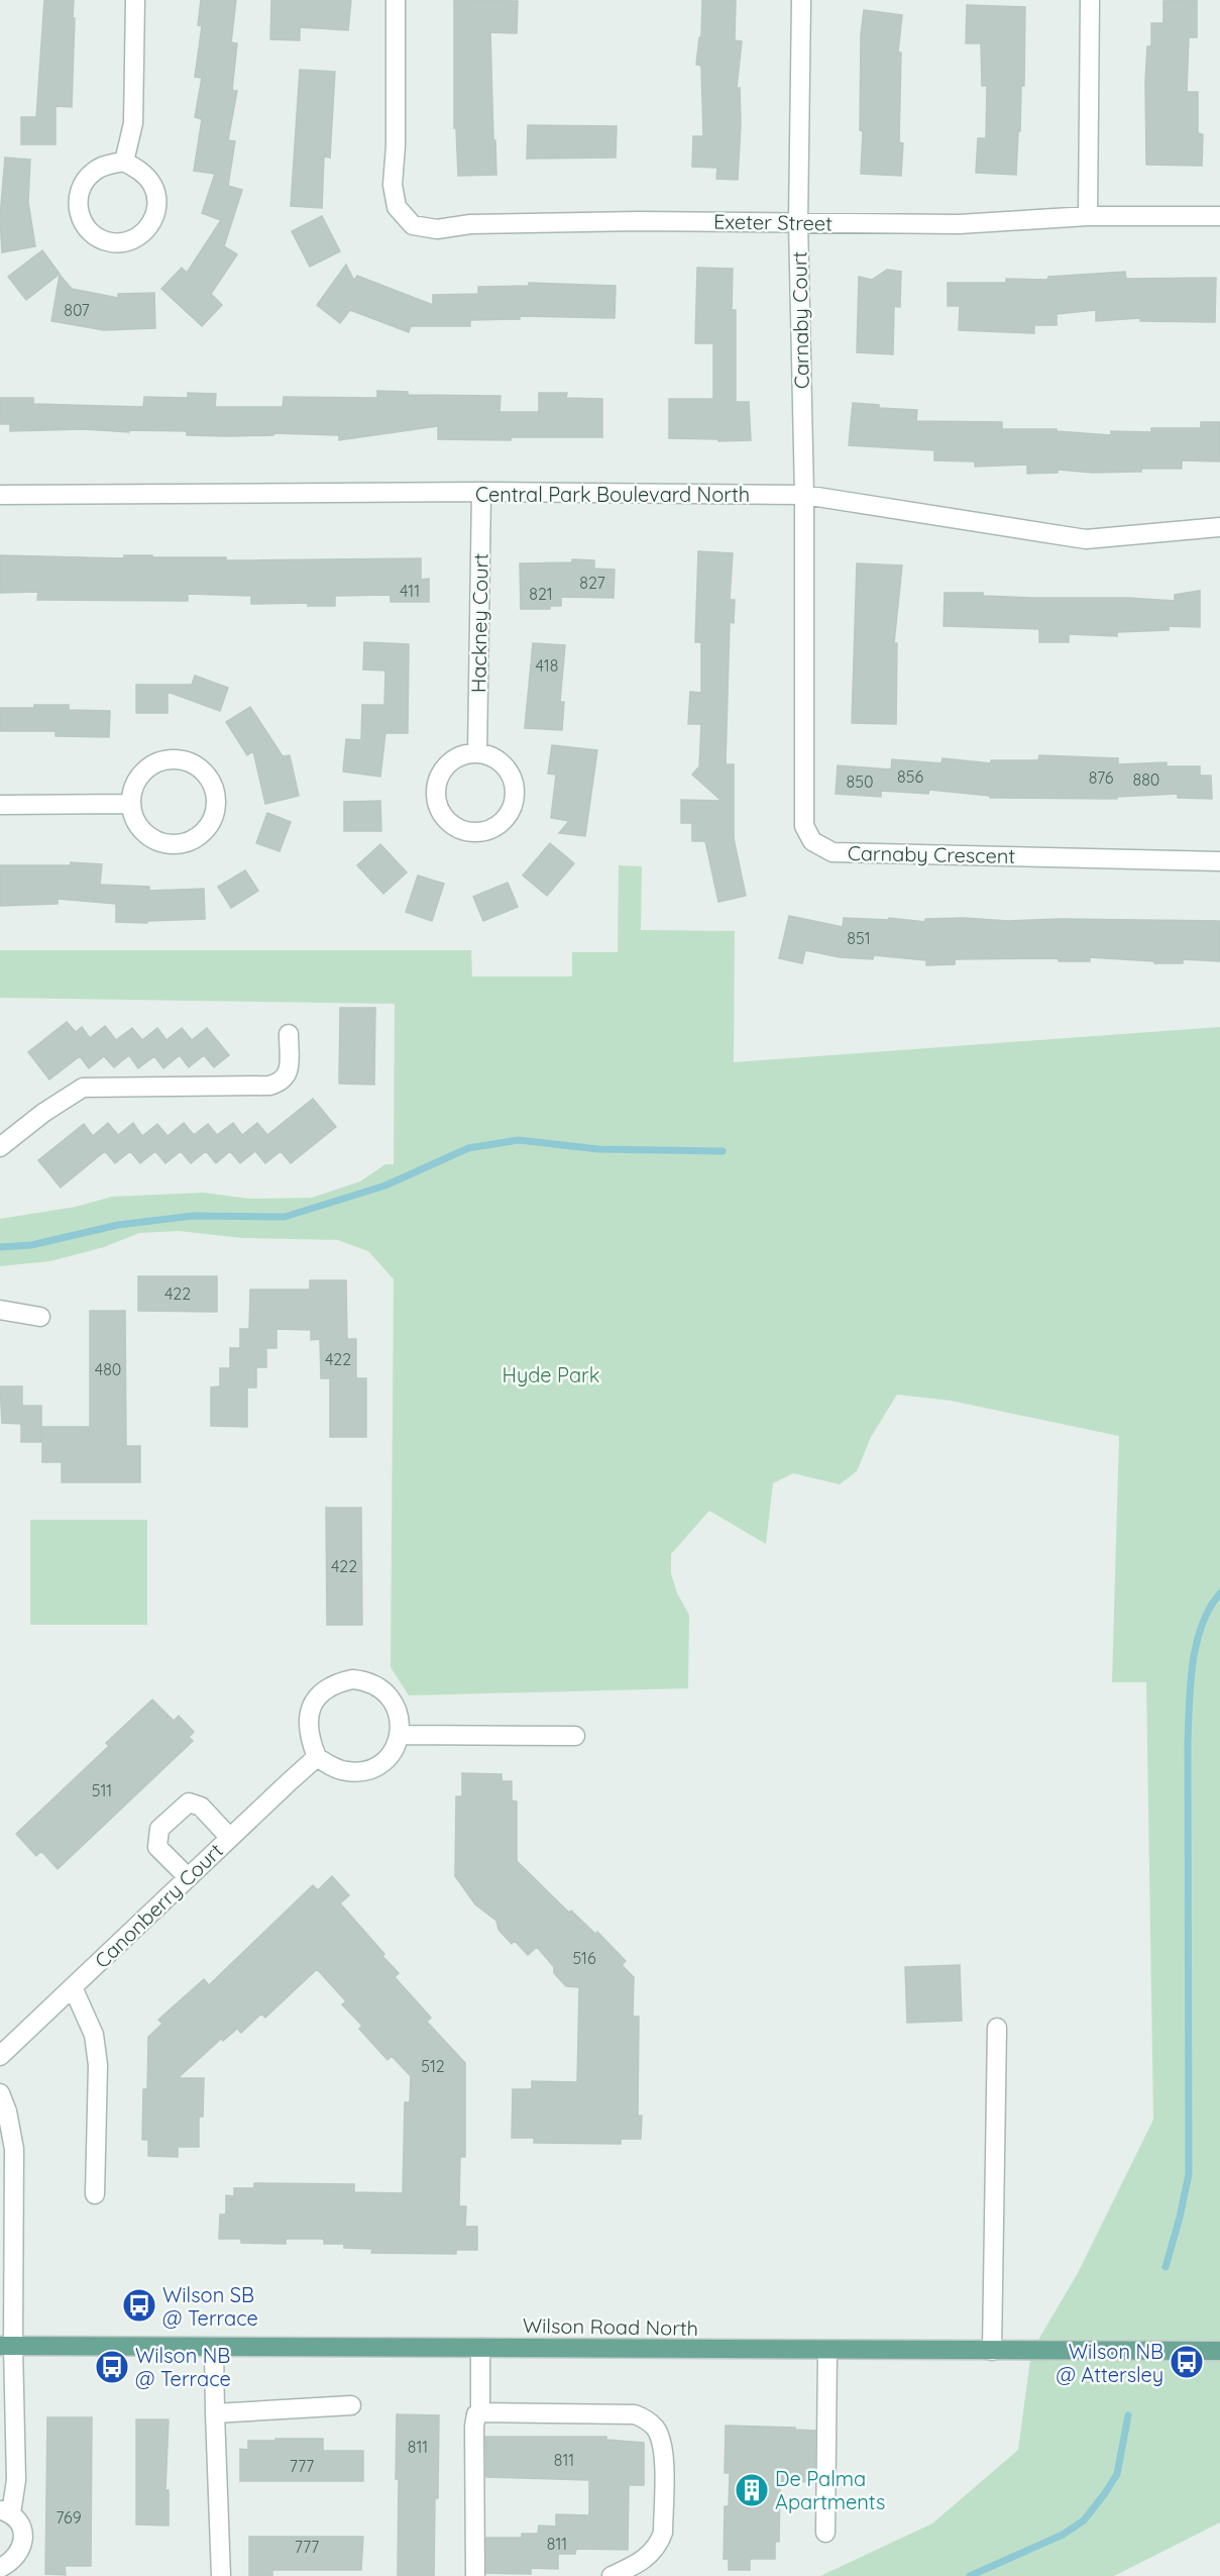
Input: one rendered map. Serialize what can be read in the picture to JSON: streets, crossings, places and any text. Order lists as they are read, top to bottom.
{
  "streets": {
    "main road": ["Wilson Road North"],
    "street": [
      "Exeter Street",
      "Carnaby Court",
      "Central Park Boulevard North",
      "Hackney Court",
      "Carnaby Crescent",
      "Canonberry Court"
    ]
  },
  "crossings": [
    ["Exeter Street", "Carnaby Court"],
    ["Carnaby Court", "Central Park Boulevard North"],
    ["Carnaby Court", "Carnaby Crescent"],
    ["Central Park Boulevard North", "Hackney Court"],
    ["Central Park Boulevard North", "Carnaby Crescent"]
  ],
  "parks": ["Hyde Park"],
  "places": {
    "bus stop": ["Wilson SB @ Terrace", "Wilson NB @ Attersley", "Wilson NB @ Terrace"],
    "building": ["De Palma Apartments"]
  },
  "house_numbers": [
    "807",
    "827",
    "411",
    "821",
    "418",
    "856",
    "876",
    "880",
    "850",
    "851",
    "422",
    "422",
    "480",
    "422",
    "511",
    "516",
    "512",
    "811",
    "811",
    "777",
    "769",
    "811",
    "777"
  ]
}
